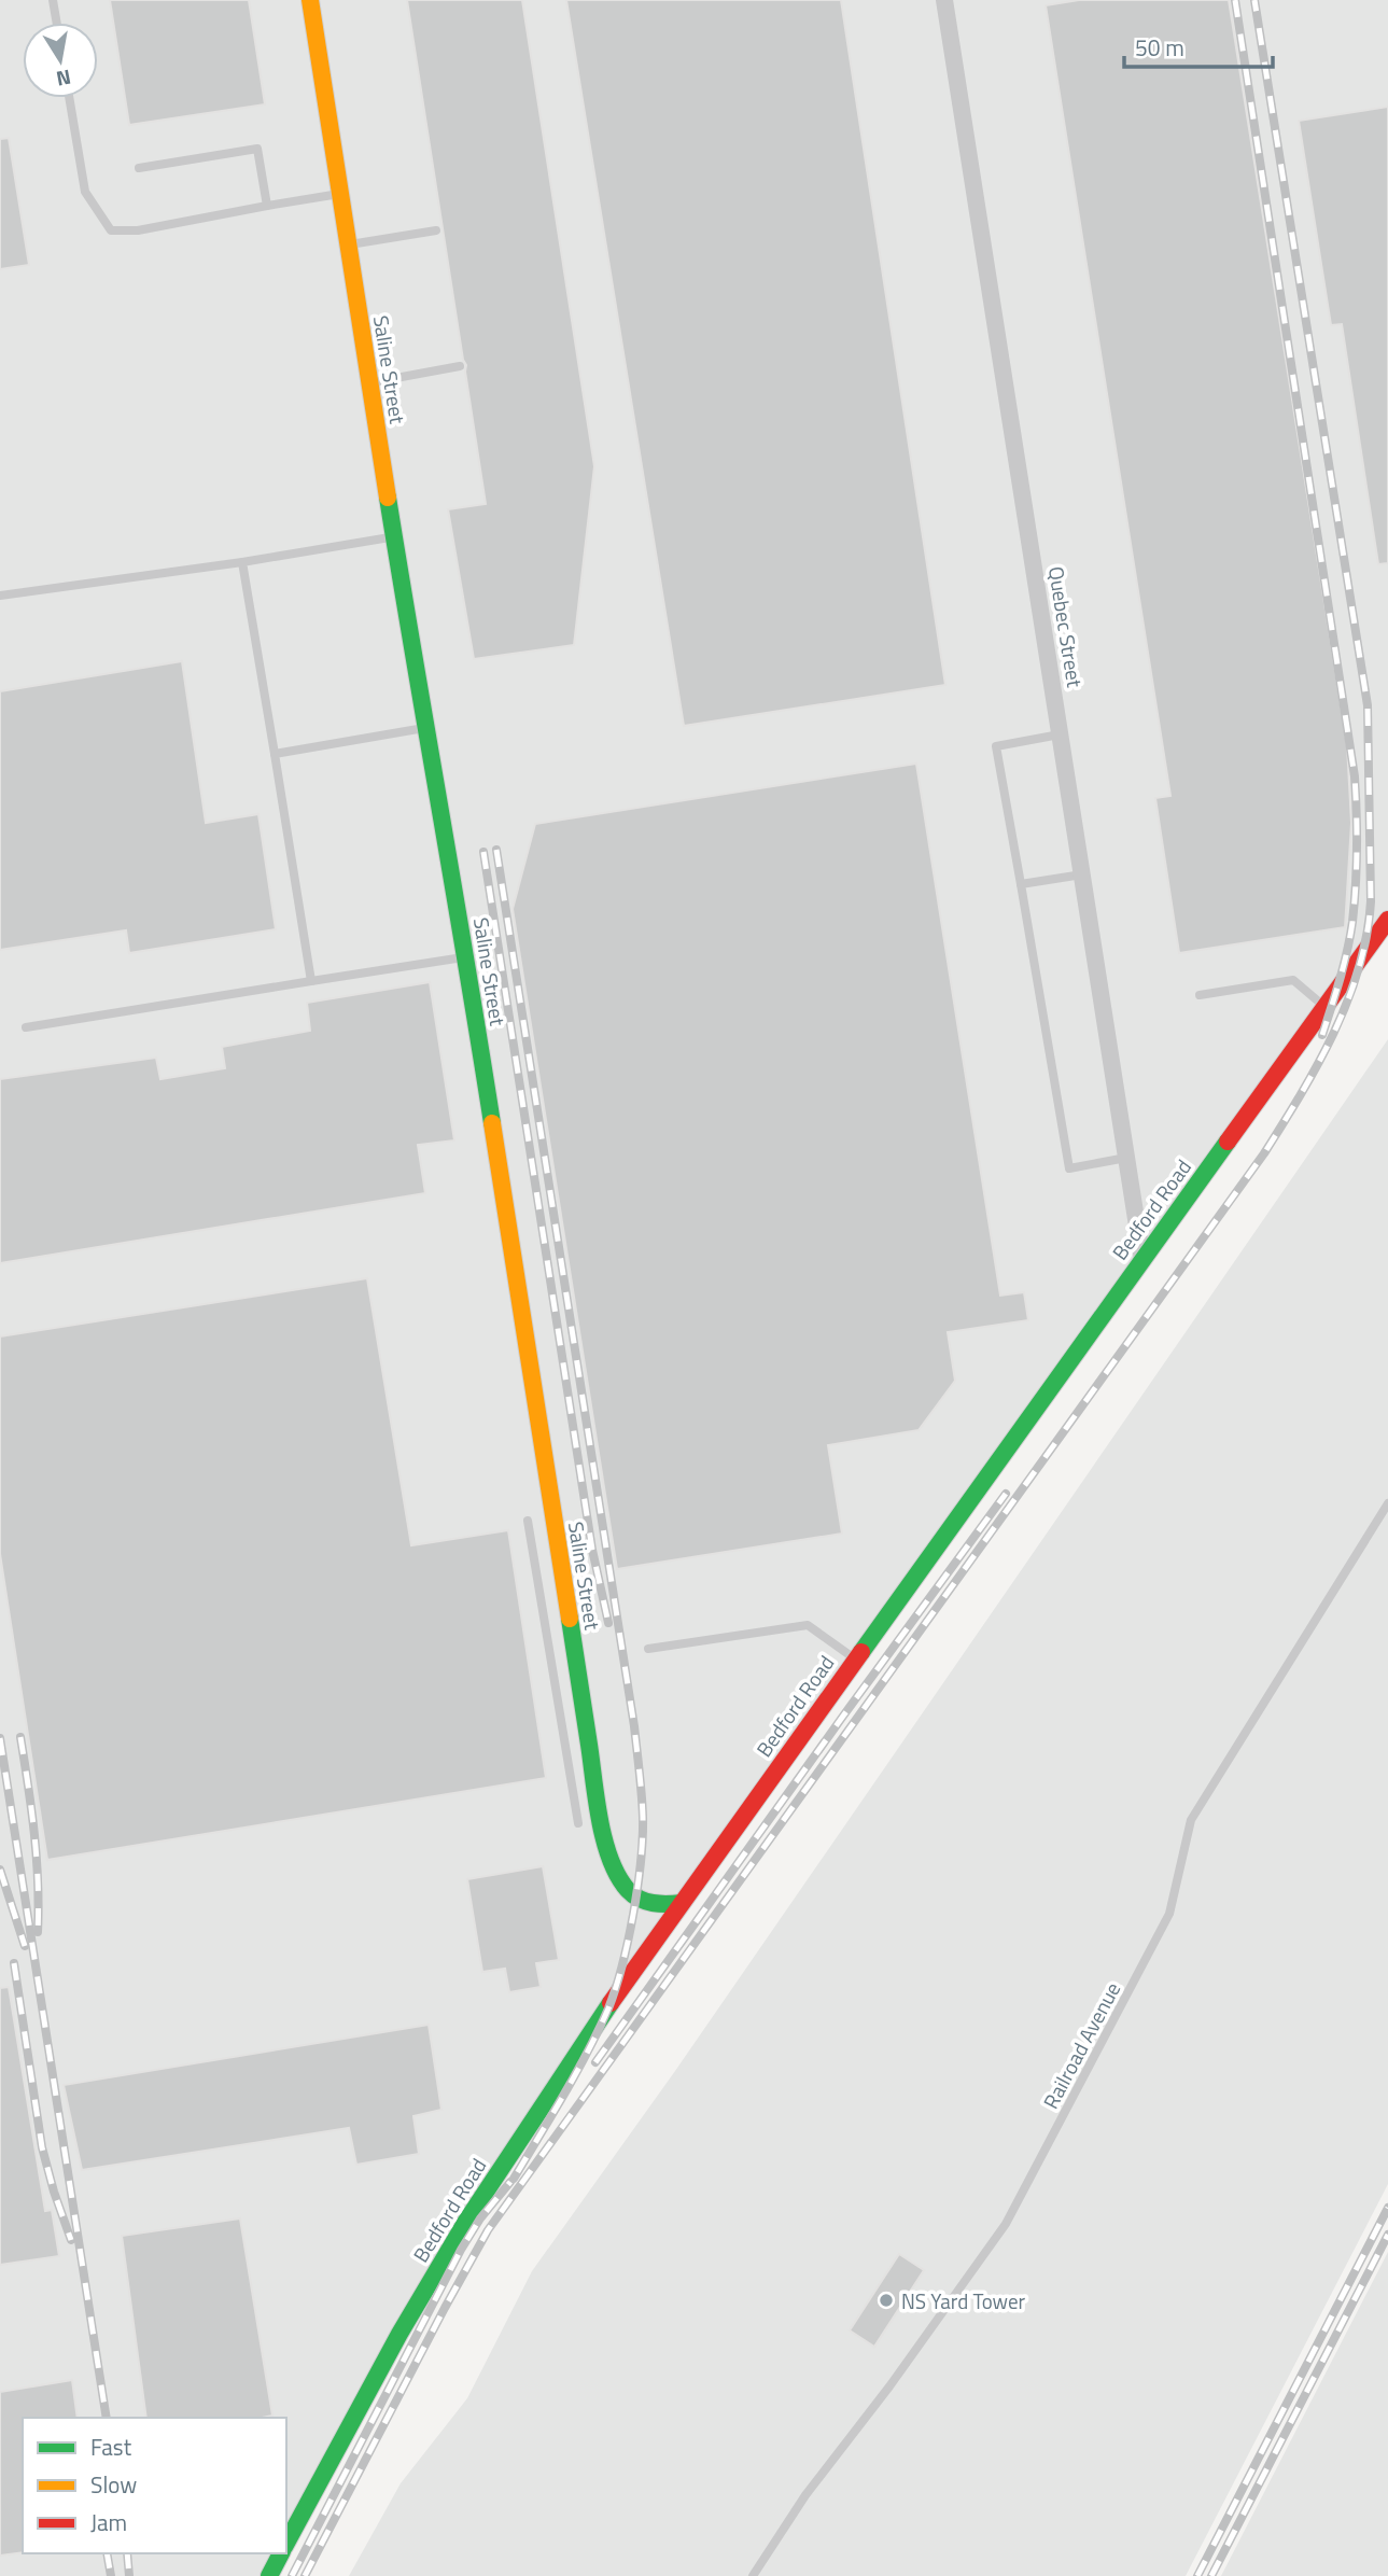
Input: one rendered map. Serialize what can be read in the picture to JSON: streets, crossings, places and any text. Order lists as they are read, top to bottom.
{
  "streets": {
    "street": ["Saline Street", "Quebec Street", "Bedford Road"],
    "lane": ["Railroad Avenue"]
  },
  "crossings": [
    ["Saline Street", "Bedford Road"],
    ["Quebec Street", "Bedford Road"]
  ],
  "places": ["NS Yard Tower"],
  "legend": ["Fast", "Slow", "Jam"],
  "scale_bar": "50 m",
  "north": "bottom"
}
